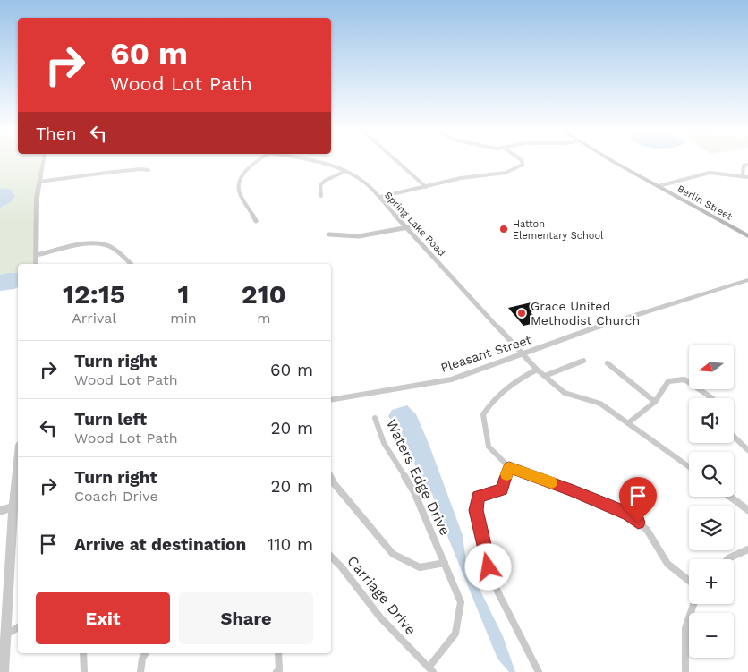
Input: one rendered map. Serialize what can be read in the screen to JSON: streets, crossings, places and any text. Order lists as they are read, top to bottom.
{
  "streets": {
    "main road": ["Berlin Street"],
    "street": [
      "Spring Lake Road",
      "Pleasant Street",
      "Waters Edge Drive",
      "Carriage Drive"
    ]
  },
  "crossings": [
    ["Spring Lake Road", "Pleasant Street"],
    ["Waters Edge Drive", "Carriage Drive"]
  ],
  "places": ["Hatton Elementary School", "Grace United Methodist Church"],
  "north": "left",
  "page": {
    "turn": ["60 m", "Wood Lot Path"],
    "then": "Then",
    "eta": [
      "12:15",
      "Arrival",
      "1",
      "min",
      "210",
      "m"
    ],
    "list": [
      {
        "name": "Turn right",
        "note": "Wood Lot Path",
        "value": "60 m"
      },
      {
        "name": "Turn left",
        "note": "Wood Lot Path",
        "value": "20 m"
      },
      {
        "name": "Turn right",
        "note": "Coach Drive",
        "value": "20 m"
      },
      {
        "name": "Arrive at destination",
        "value": "110 m"
      }
    ],
    "map_buttons": ["+", "−"],
    "buttons": ["Exit", "Share"]
  }
}
